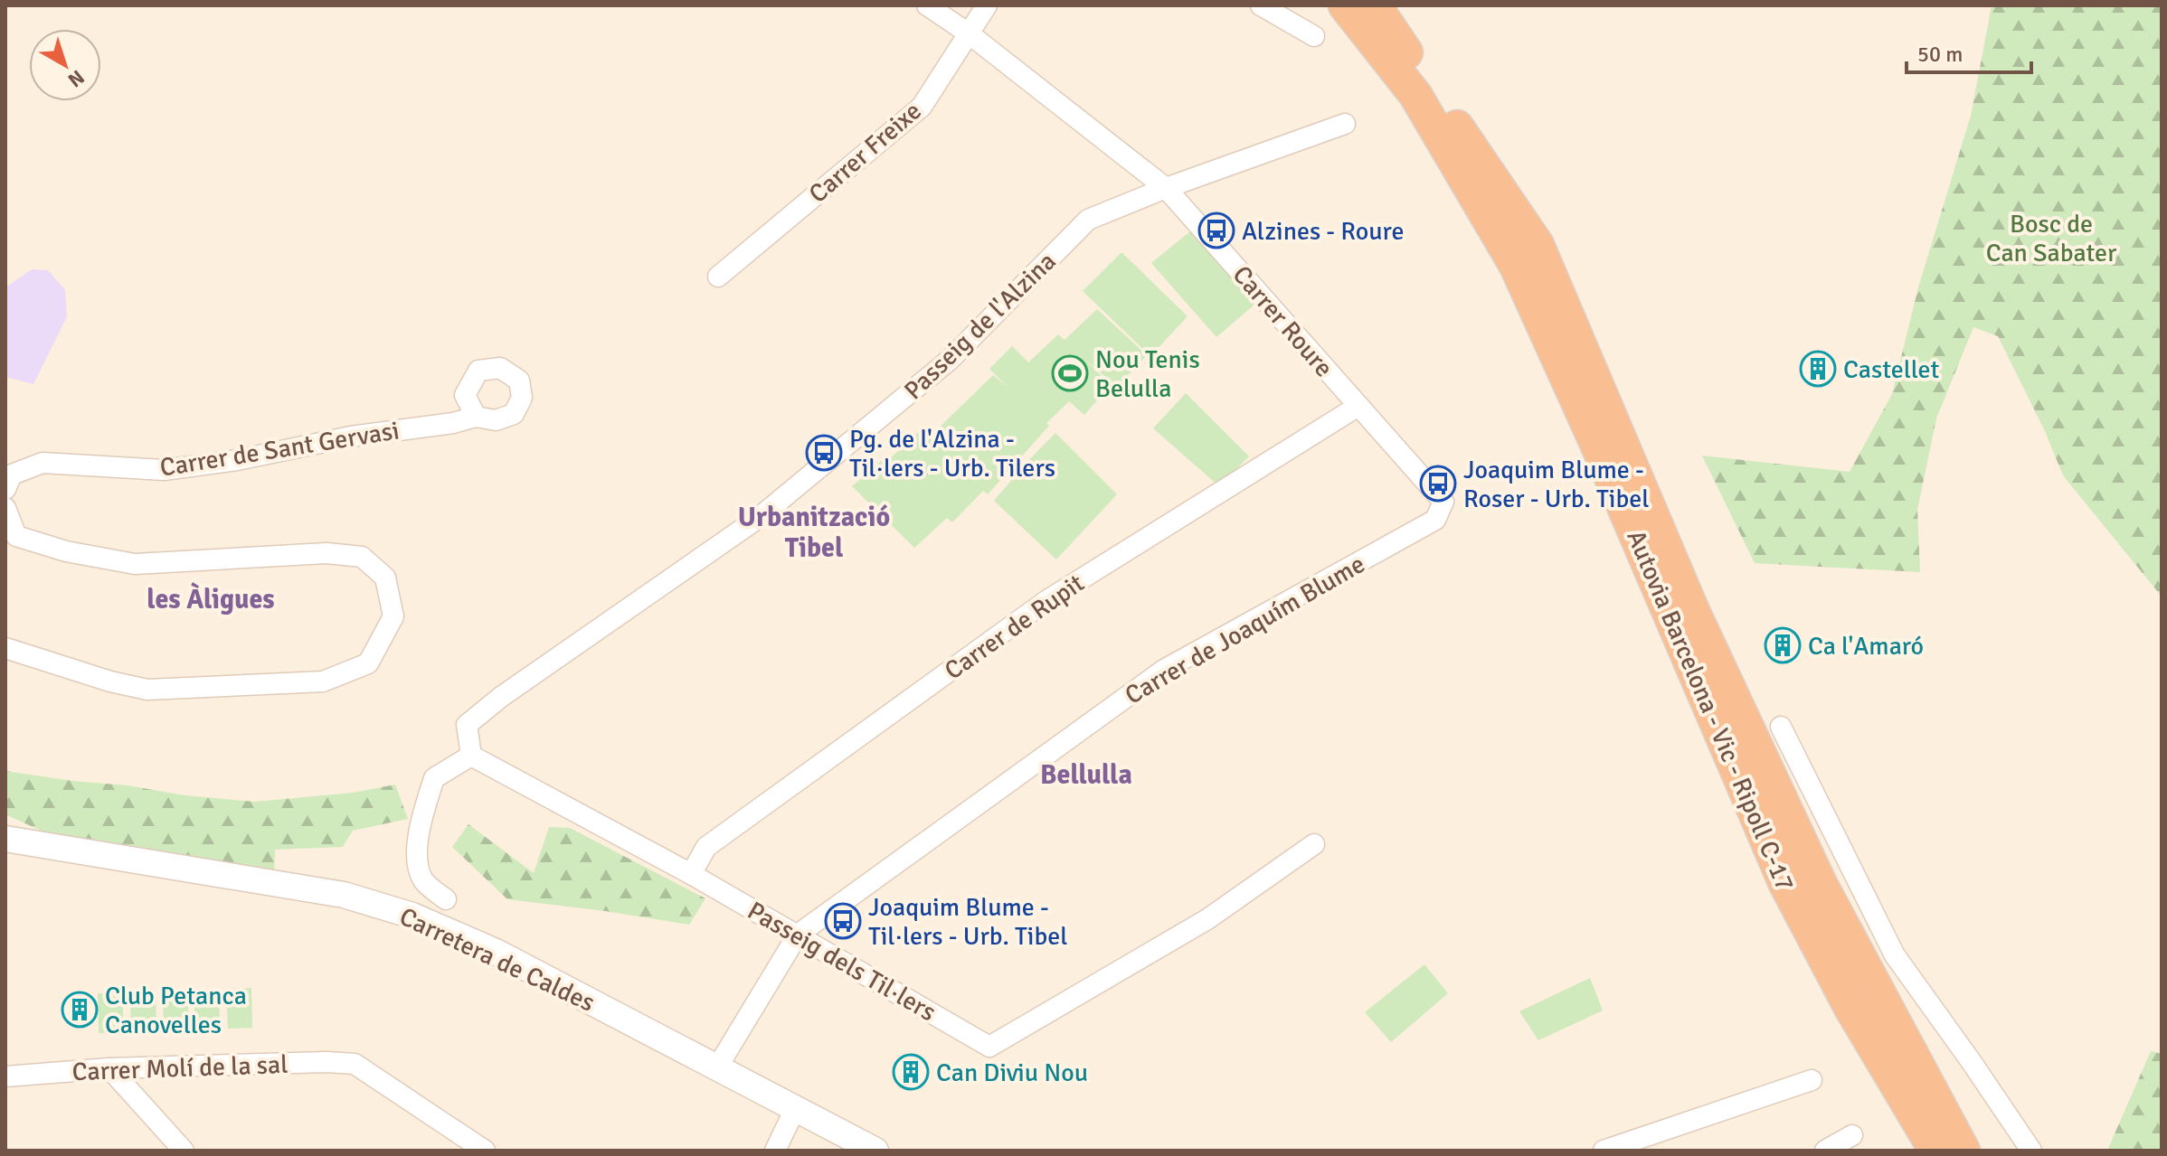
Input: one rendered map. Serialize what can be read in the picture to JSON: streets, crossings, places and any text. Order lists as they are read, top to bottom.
{
  "streets": {
    "highway": ["Autovia Barcelona - Vic - Ripoll C-17"],
    "street": [
      "Carrer Freixe",
      "Carrer Roure",
      "Passeig de l'Alzina",
      "Carrer de Sant Gervasi",
      "Carrer de Rupit",
      "Carrer de Joaquím Blume",
      "Carretera de Caldes",
      "Passeig dels Til·lers",
      "Carrer Molí de la sal"
    ]
  },
  "crossings": [
    ["Carrer Freixe", "Carrer Roure"],
    ["Carrer Roure", "Passeig de l'Alzina"],
    ["Carrer Roure", "Carrer de Rupit"],
    ["Carrer Roure", "Carrer de Joaquím Blume"],
    ["Passeig de l'Alzina", "Passeig dels Til·lers"],
    ["Carrer de Rupit", "Passeig dels Til·lers"],
    ["Carrer de Joaquím Blume", "Carretera de Caldes"],
    ["Carrer de Joaquím Blume", "Passeig dels Til·lers"]
  ],
  "districts": ["Urbanització Tibel", "les Àligues", "Bellulla"],
  "parks": ["Bosc de Can Sabater"],
  "places": {
    "bus stop": [
      "Alzines - Roure",
      "Pg. de l'Alzina - Til·lers - Urb. Tilers",
      "Joaquim Blume - Roser - Urb. Tibel",
      "Joaquim Blume - Til·lers - Urb. Tibel"
    ],
    "building": [
      "Castellet",
      "Ca l'Amaró",
      "Club Petanca Canovelles",
      "Can Diviu Nou"
    ],
    "sports": ["Nou Tenis Belulla"]
  },
  "scale_bar": "50 m",
  "north": "bottom right"
}
